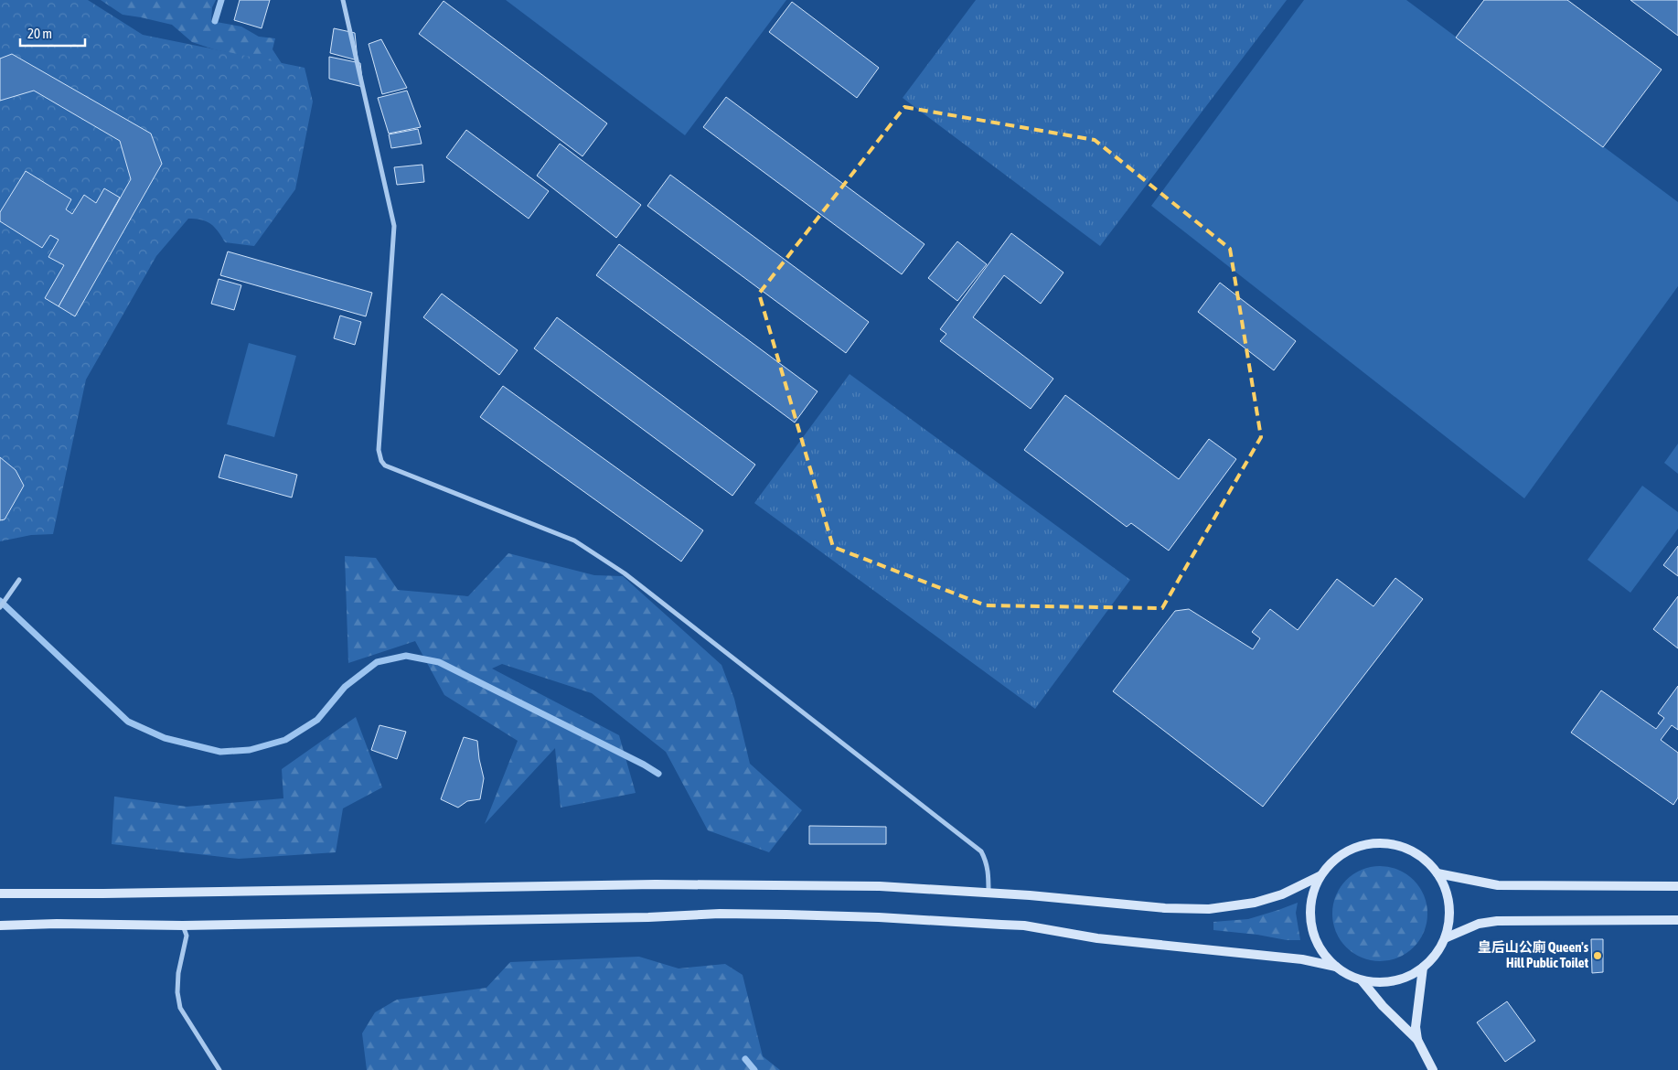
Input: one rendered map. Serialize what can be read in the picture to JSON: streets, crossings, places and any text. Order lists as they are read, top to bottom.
{
  "places": ["皇后山公廁 Queen's Hill Public Toilet"],
  "scale_bar": "20 m"
}
